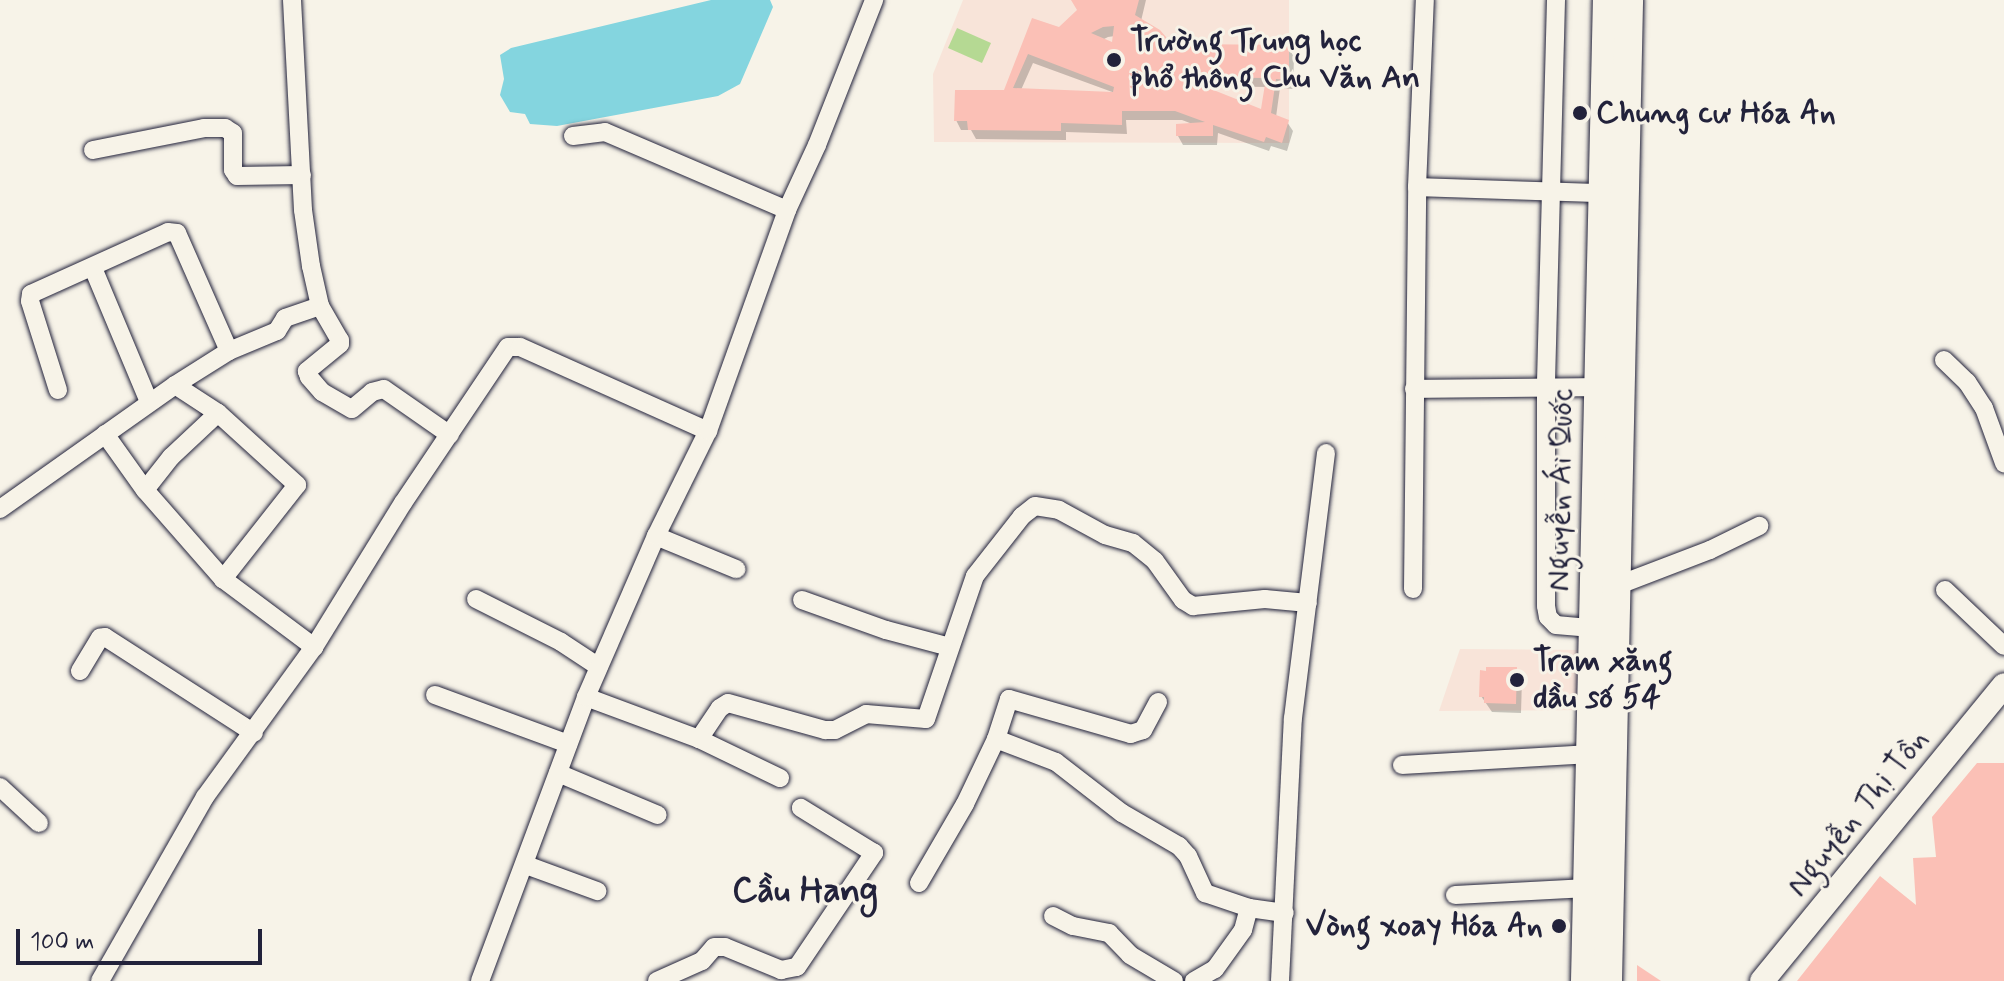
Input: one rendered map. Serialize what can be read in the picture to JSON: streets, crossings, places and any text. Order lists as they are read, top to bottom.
{
  "streets": {
    "main road": ["Nguyễn Ái Quốc"],
    "street": ["Nguyễn Thị Tồn"]
  },
  "districts": ["Cầu Hang"],
  "places": [
    "Trường Trung học phổ thông Chu Văn An",
    "Chung cư Hóa An",
    "Trạm xăng dầu số 54",
    "Vòng xoay Hóa An"
  ],
  "scale_bar": "100 m"
}
